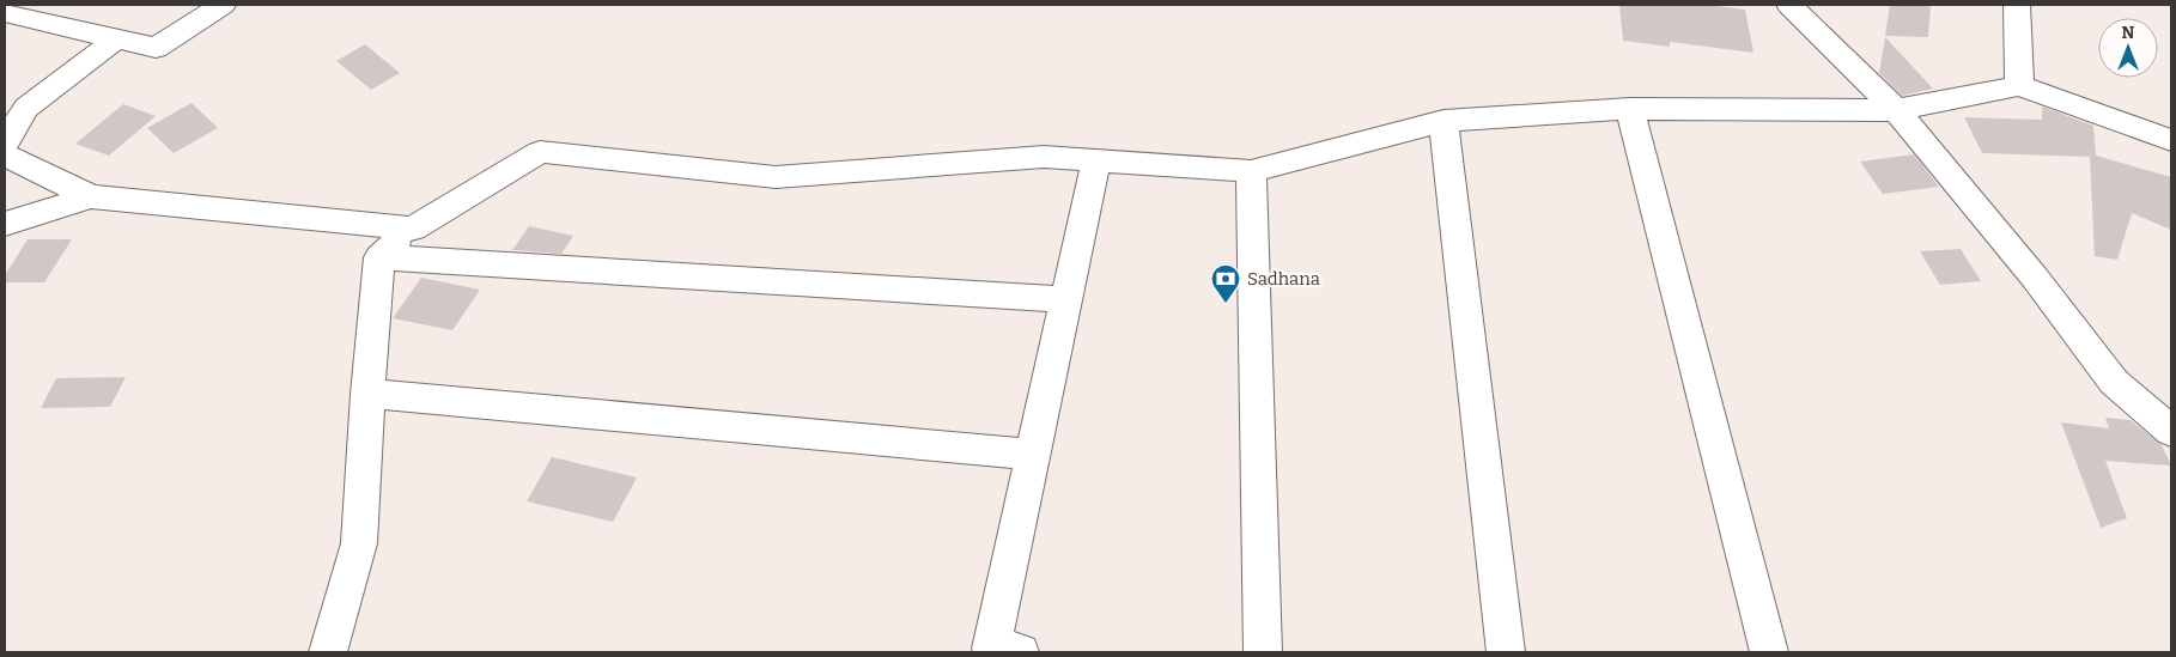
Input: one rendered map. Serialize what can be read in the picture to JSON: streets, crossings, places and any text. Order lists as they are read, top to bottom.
{
  "places": {
    "bank": ["Sadhana"]
  },
  "north": "top"
}
